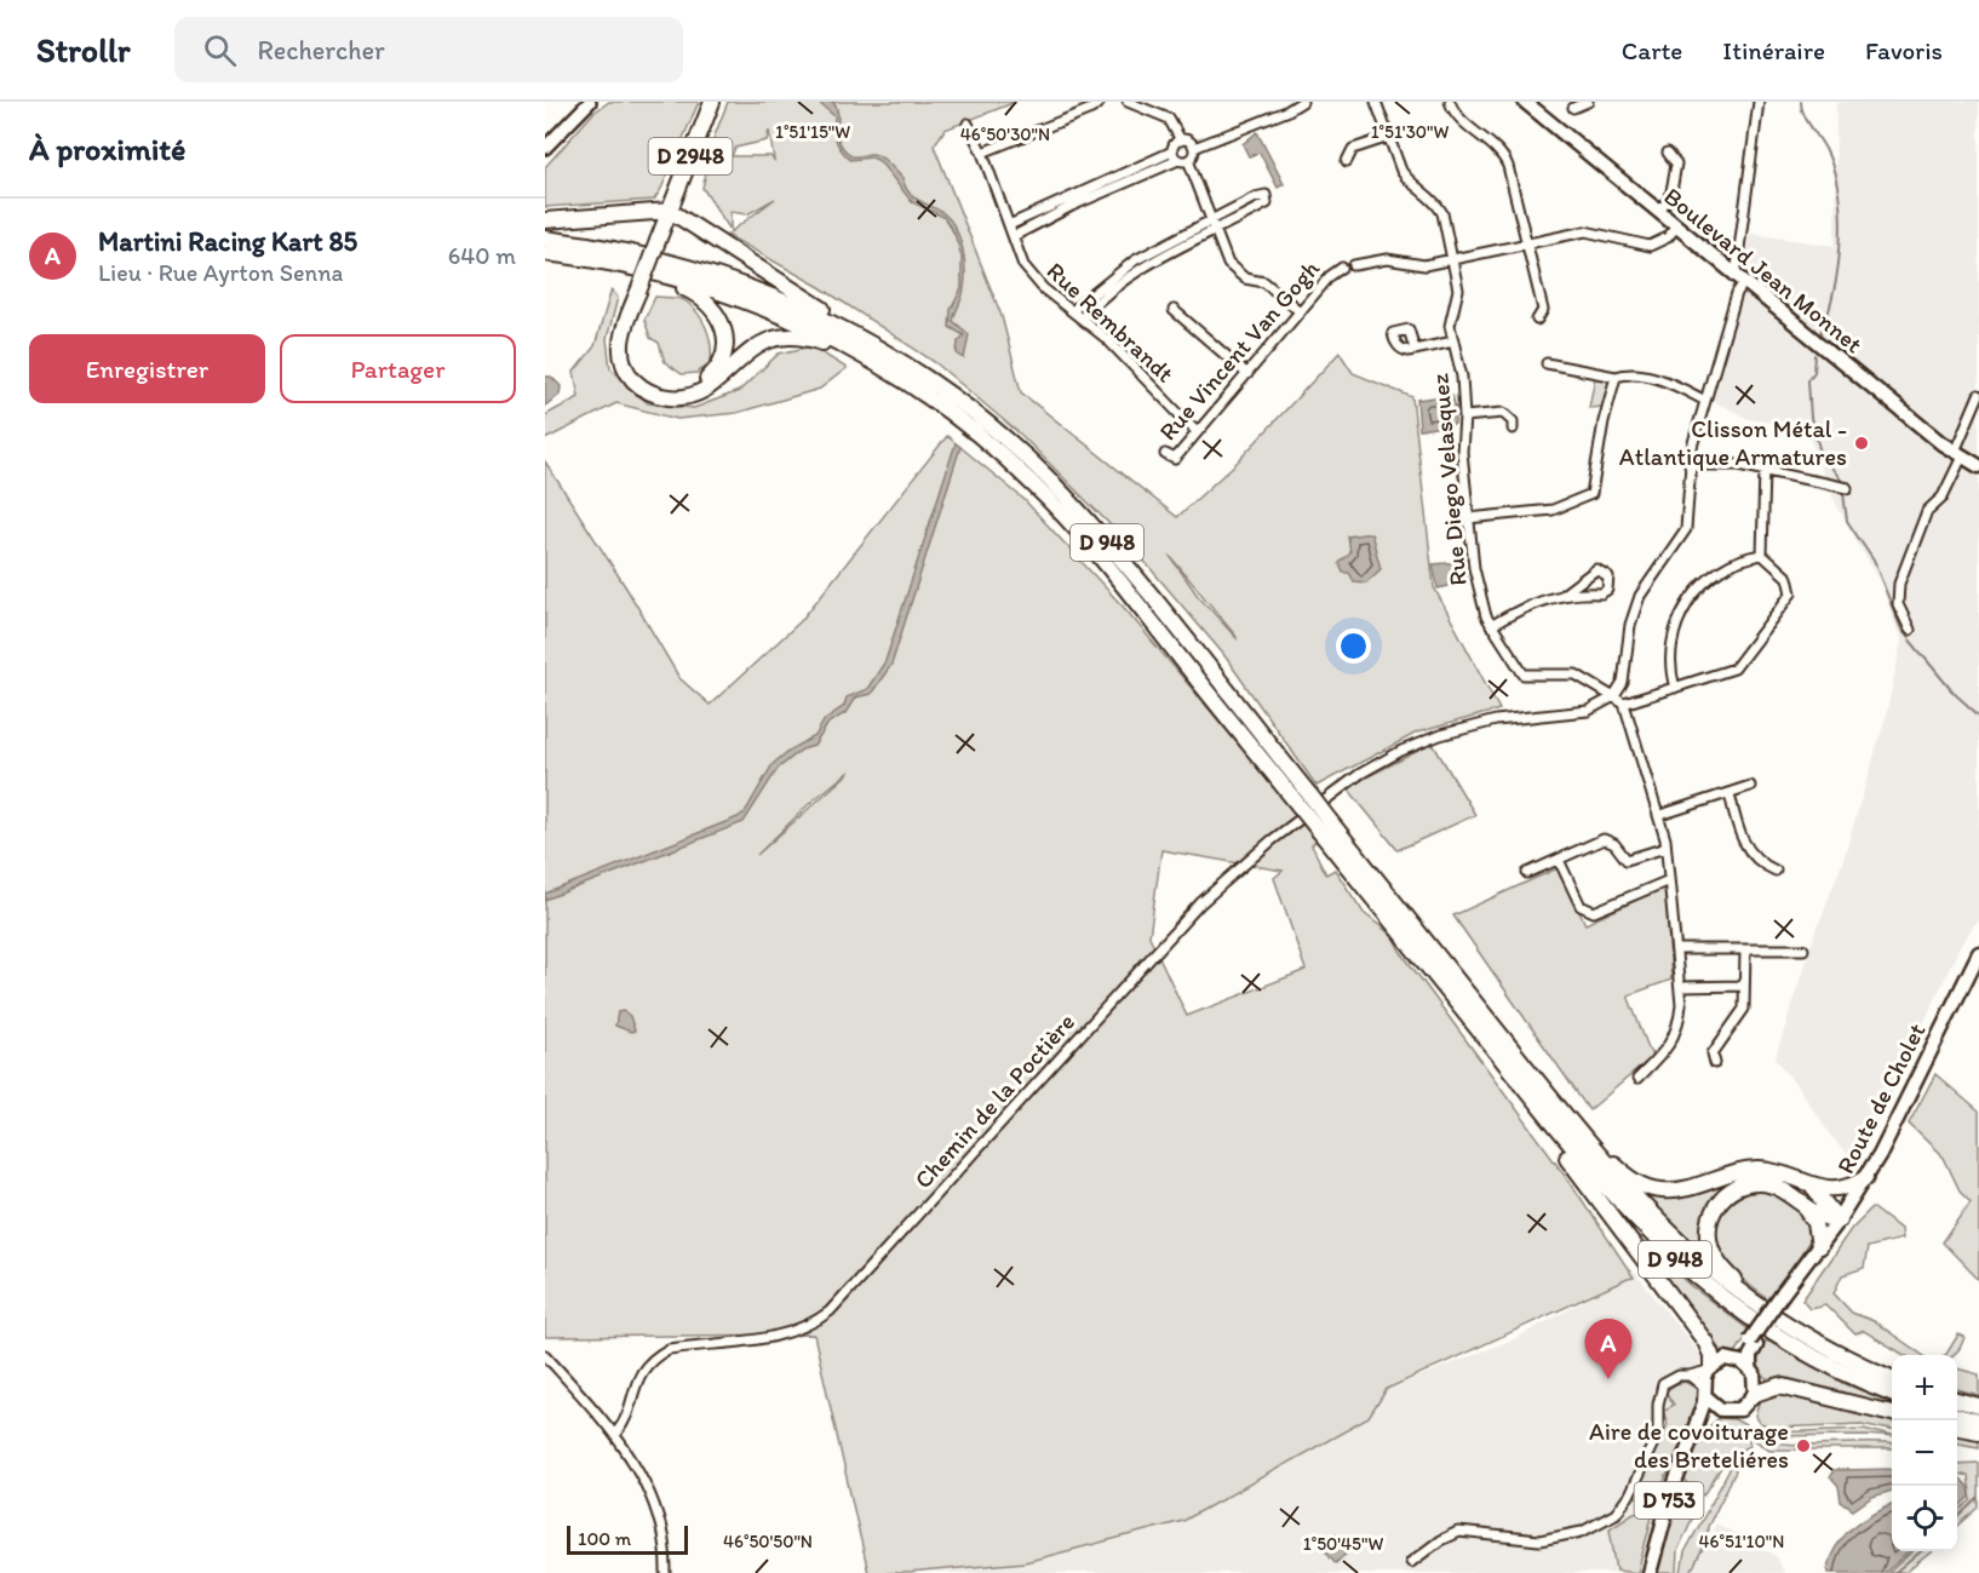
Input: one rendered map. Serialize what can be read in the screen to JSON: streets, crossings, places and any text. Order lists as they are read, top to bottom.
{
  "streets": {
    "highway": ["D 2948", "D 948"],
    "main road": ["Boulevard Jean Monnet", "Route de Cholet", "D 753"],
    "street": [
      "Rue Rembrandt",
      "Rue Vincent Van Gogh",
      "Rue Diego Velasquez",
      "Chemin de la Poctière"
    ]
  },
  "crossings": [
    ["Boulevard Jean Monnet", "Rue Vincent Van Gogh"],
    ["Rue Rembrandt", "Rue Vincent Van Gogh"],
    ["Rue Vincent Van Gogh", "Rue Diego Velasquez"],
    ["Rue Diego Velasquez", "Chemin de la Poctière"],
    ["Route de Cholet", "D 753"]
  ],
  "places": ["Clisson Métal - Atlantique Armatures", "Aire de covoiturage des Breteliéres"],
  "scale_bar": "100 m",
  "page": {
    "header": "Strollr",
    "search": "Rechercher",
    "nav": ["Carte", "Itinéraire", "Favoris"],
    "heading": "À proximité",
    "list": [
      {
        "mark": "A",
        "name": "Martini Racing Kart 85",
        "note": "Lieu · Rue Ayrton Senna",
        "value": "640 m"
      }
    ],
    "buttons": ["Enregistrer", "Partager"],
    "pins": "A",
    "map_buttons": ["+", "−"],
    "scale": "100 m"
  },
  "coordinates": [
    "1°51'15\"W",
    "1°51'30\"W",
    "46°50'30\"N",
    "46°50'50\"N",
    "46°51'10\"N",
    "1°50'45\"W"
  ]
}
